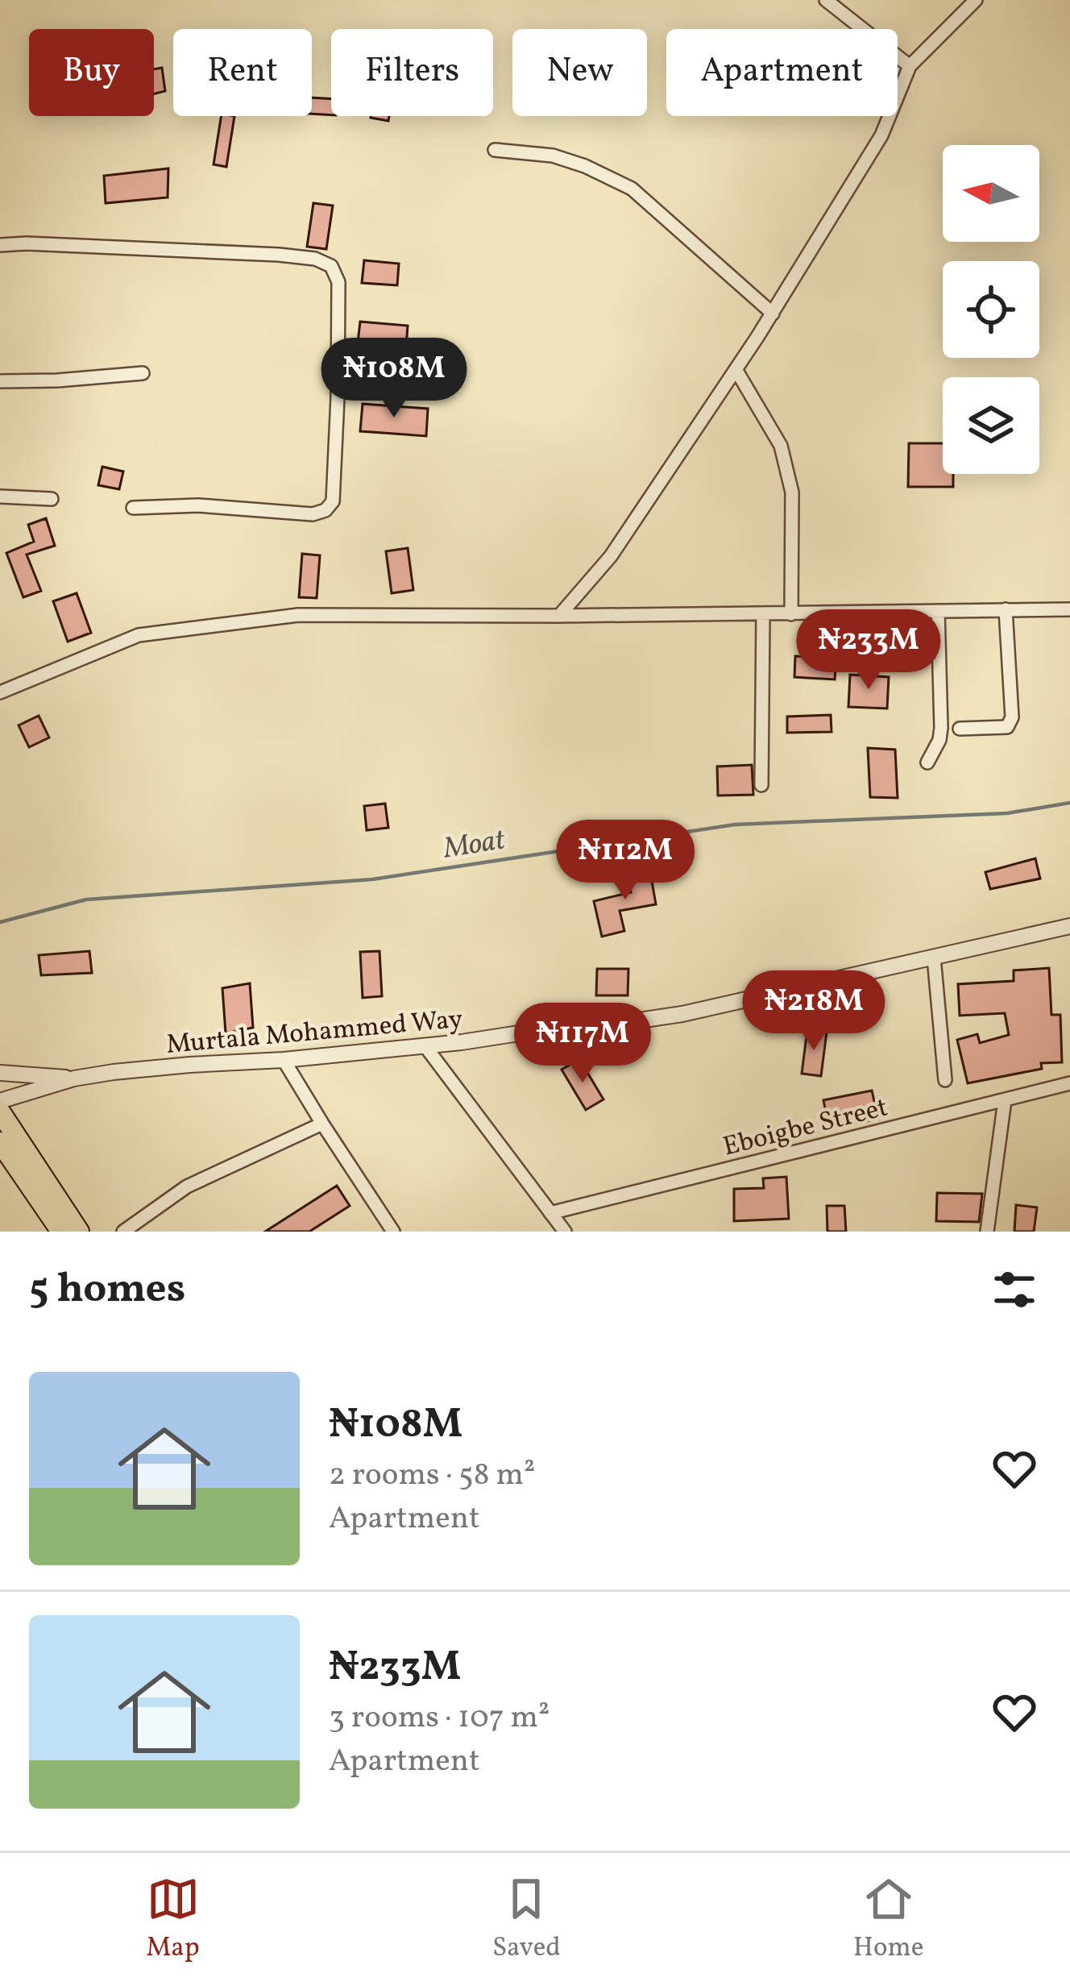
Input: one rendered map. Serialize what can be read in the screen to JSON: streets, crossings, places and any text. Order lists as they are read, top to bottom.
{
  "streets": {
    "street": ["Murtala Mohammed Way", "Eboigbe Street"]
  },
  "water": ["Moat"],
  "north": "left",
  "page": {
    "chip": [
      "Buy",
      "Rent",
      "Filters",
      "New",
      "Apartment"
    ],
    "price": [
      "₦108M",
      "₦233M",
      "₦112M",
      "₦218M",
      "₦117M"
    ],
    "heading": "5 homes",
    "list": [
      {
        "name": "₦108M",
        "note": "2 rooms · 58 m² · Apartment"
      },
      {
        "name": "₦233M",
        "note": "3 rooms · 107 m² · Apartment"
      }
    ],
    "tabs": ["Map", "Saved", "Home"]
  }
}
